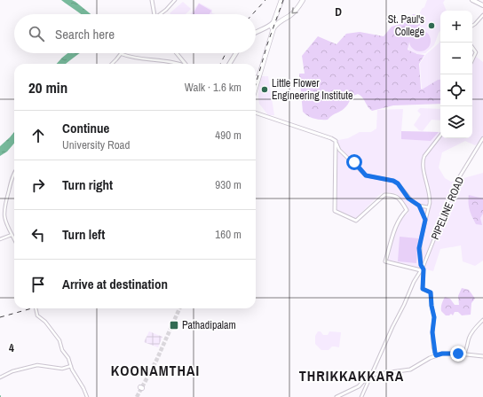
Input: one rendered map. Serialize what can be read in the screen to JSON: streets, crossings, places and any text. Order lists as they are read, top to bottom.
{
  "streets": {
    "street": ["PIPELINE ROAD"]
  },
  "districts": ["KOONAMTHAI", "THRIKKAKKARA"],
  "places": {
    "other": ["St. Paul's College", "Little Flower Engineering Institute"],
    "transit": ["Pathadipalam"]
  },
  "page": {
    "map_buttons": ["+", "−"],
    "search": "Search here",
    "heading": ["20 min", "Walk · 1.6 km"],
    "list": [
      ["Continue", "University Road", "490 m"],
      ["Turn right", "930 m"],
      ["Turn left", "160 m"],
      "Arrive at destination"
    ]
  },
  "grid": {
    "columns": ["D"],
    "rows": ["4"]
  }
}
